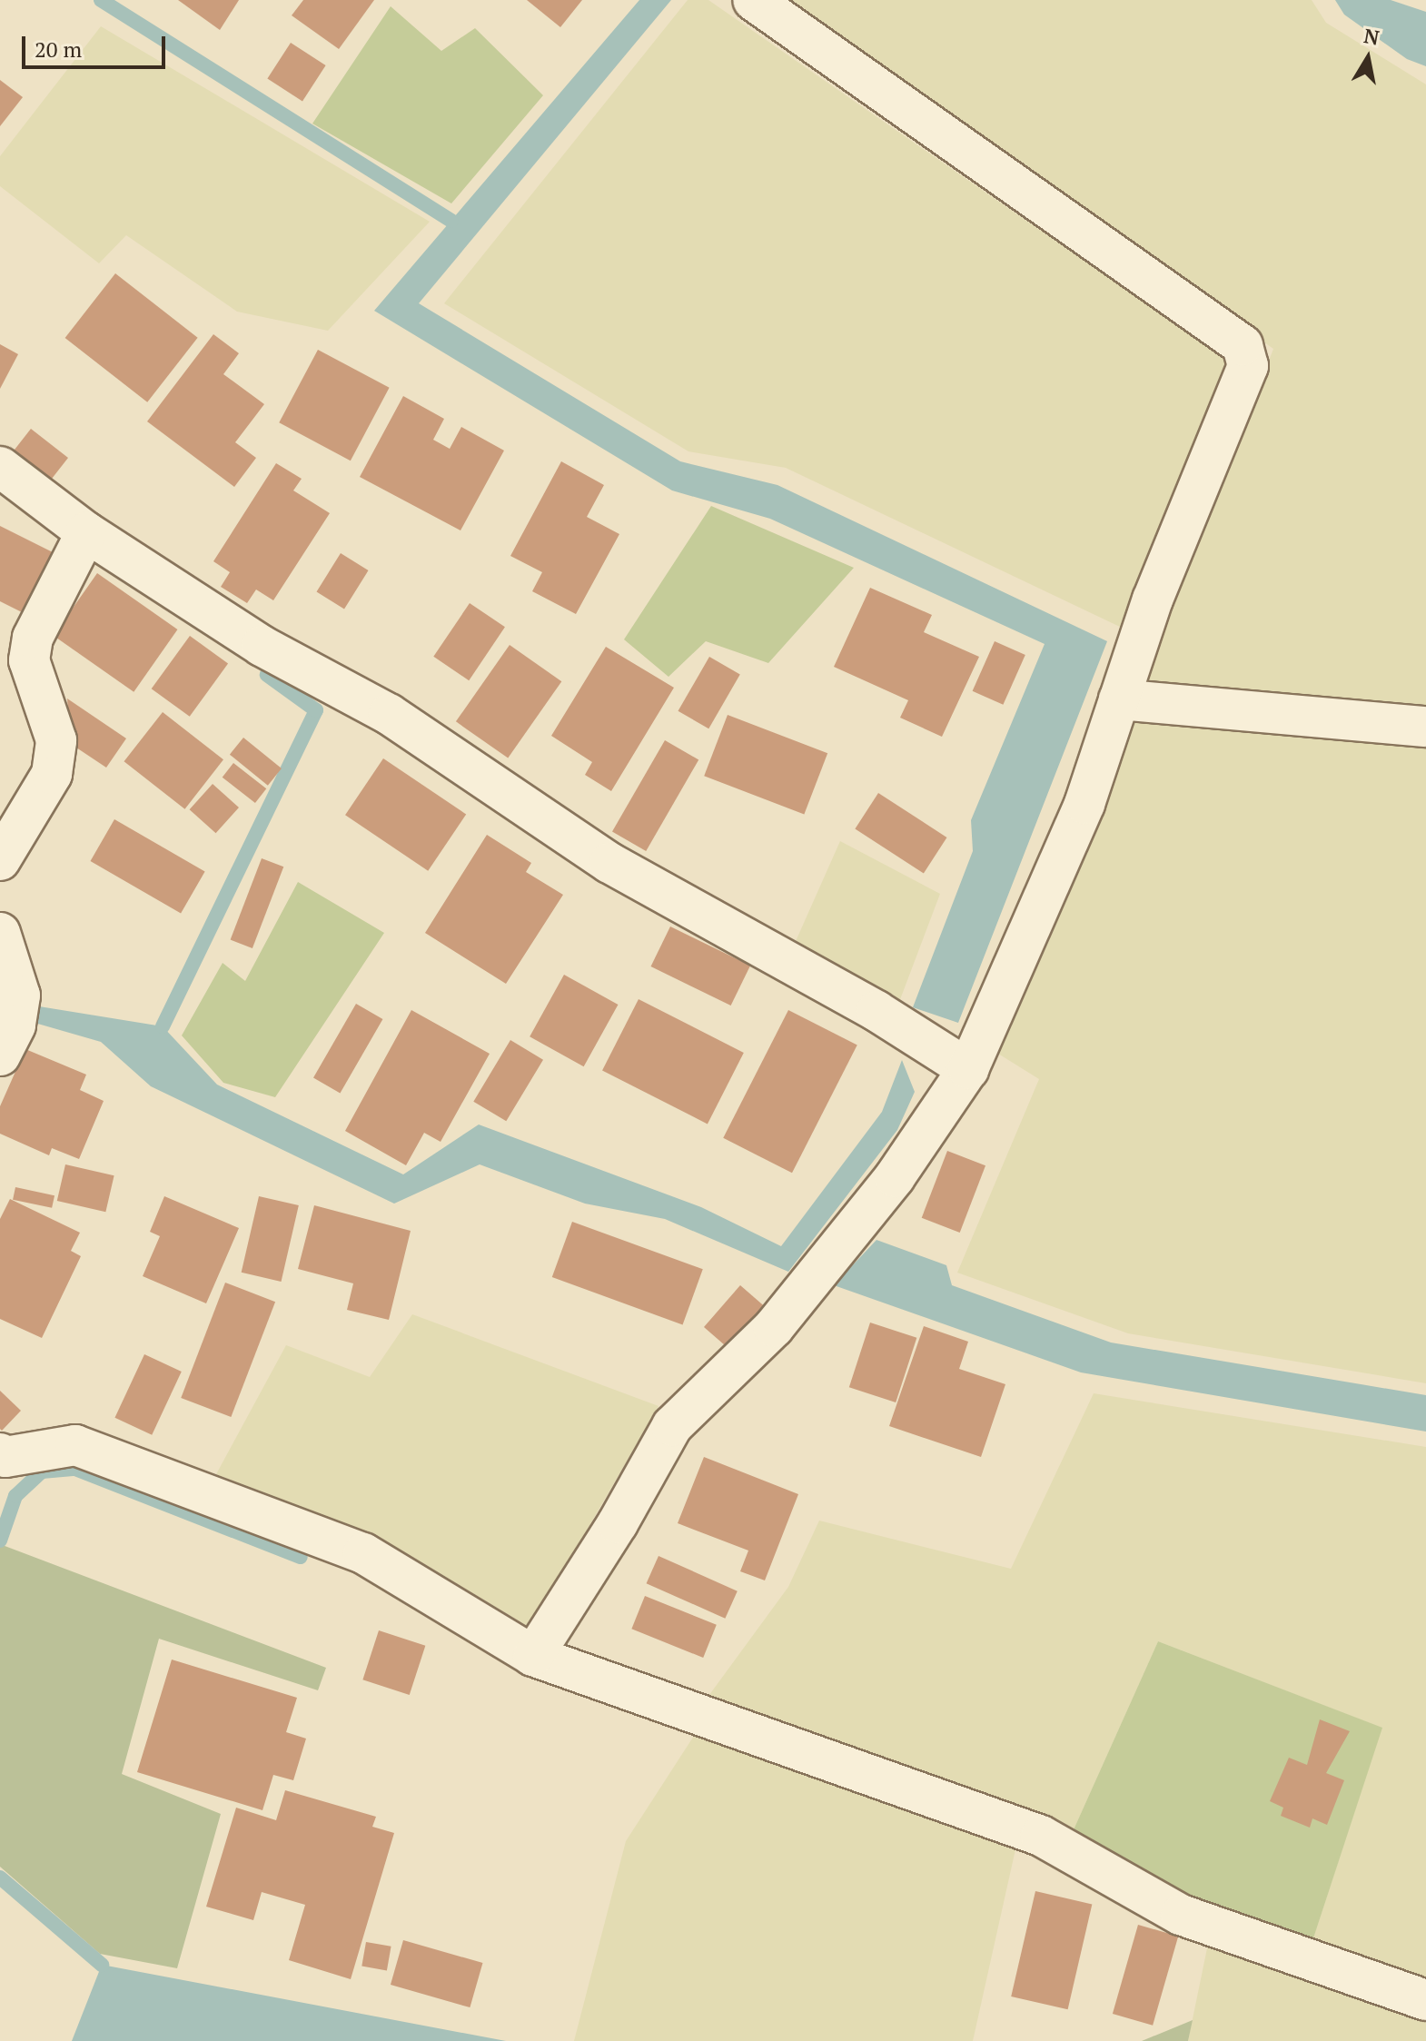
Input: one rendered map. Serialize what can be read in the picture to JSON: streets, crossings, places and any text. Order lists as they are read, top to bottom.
{
  "scale_bar": "20 m",
  "north": "top"
}
